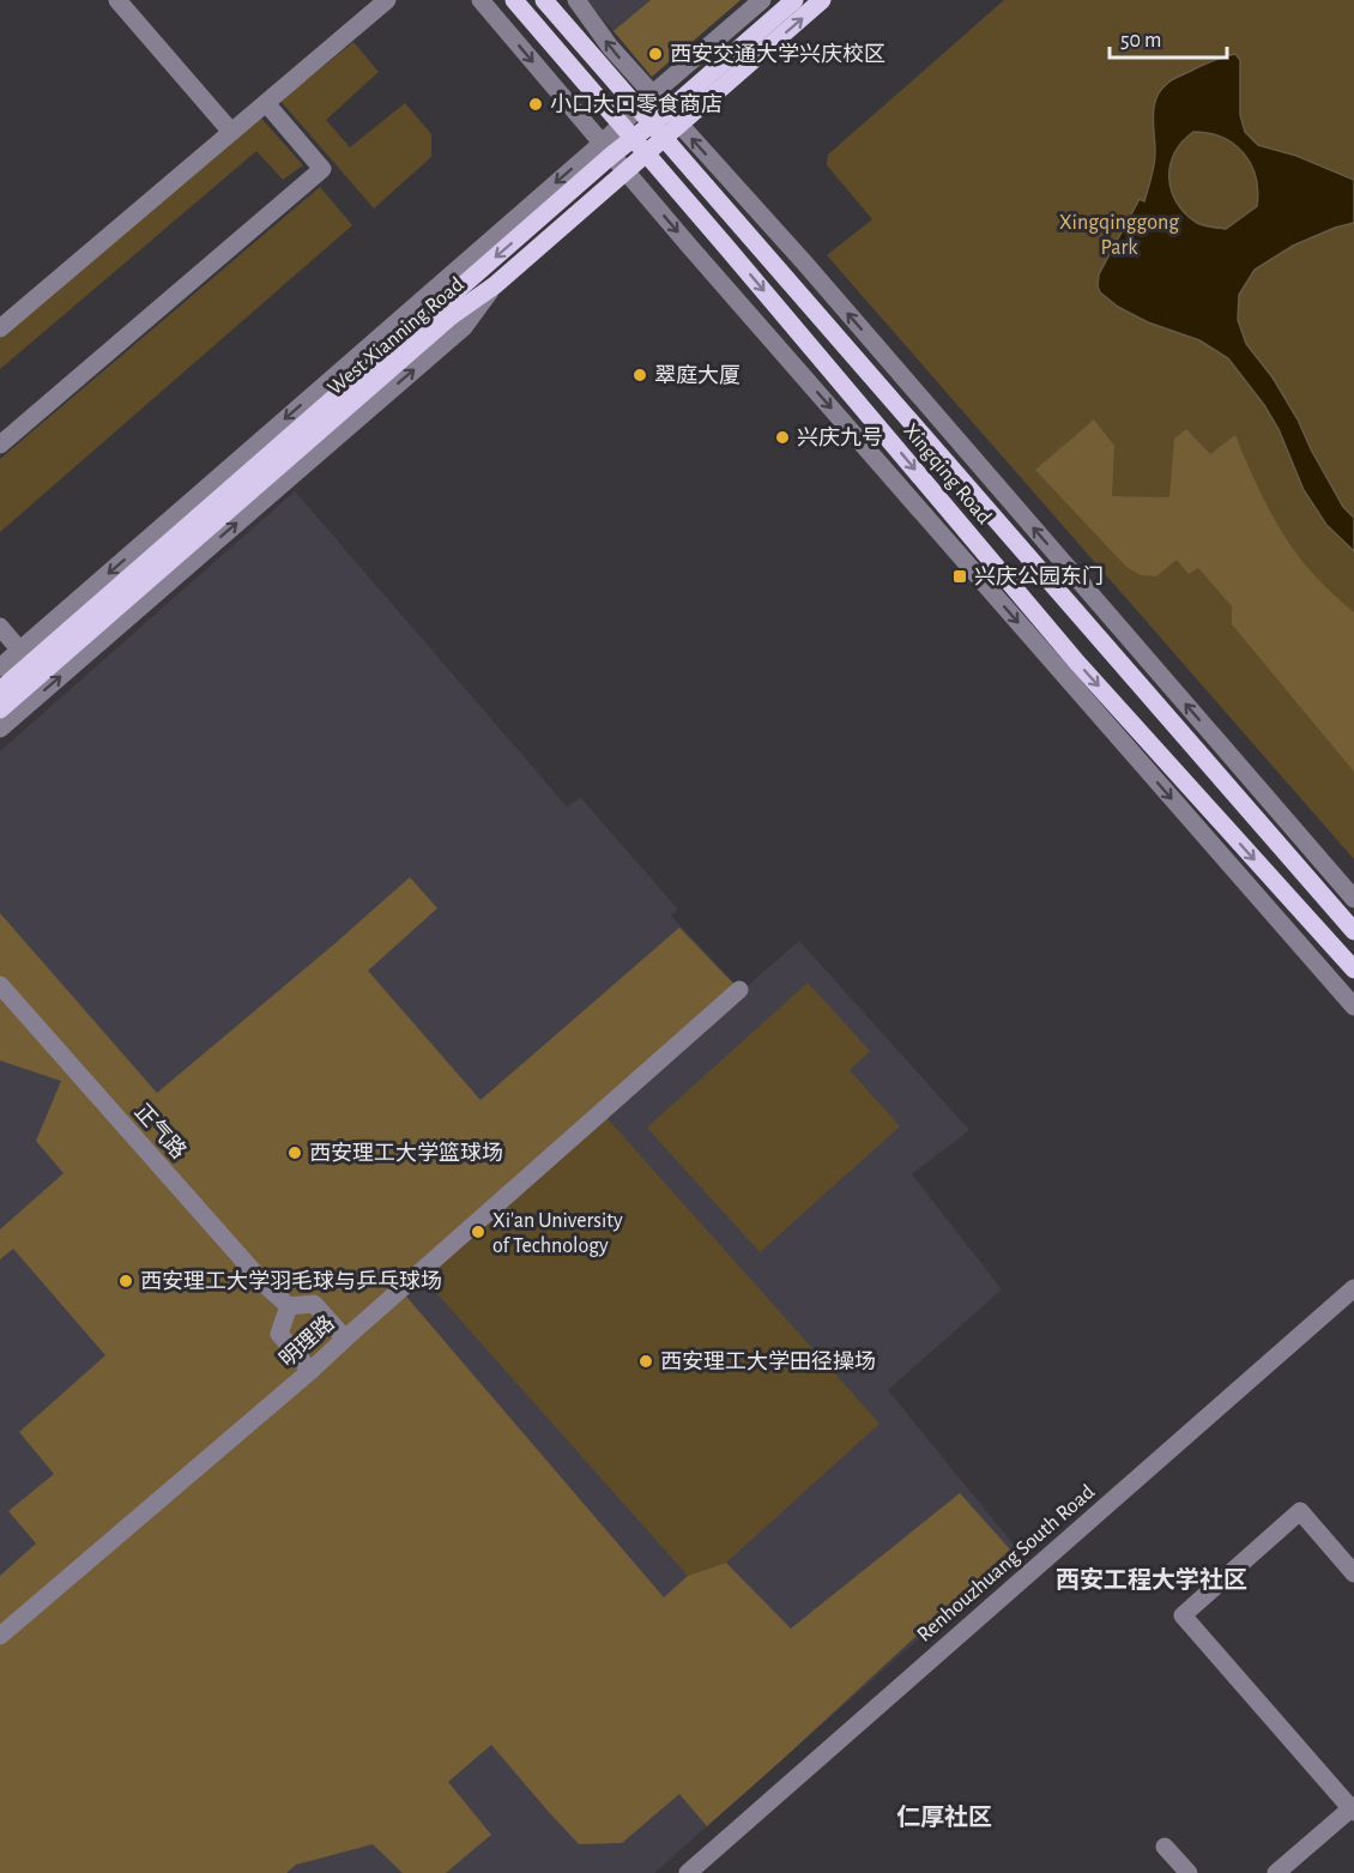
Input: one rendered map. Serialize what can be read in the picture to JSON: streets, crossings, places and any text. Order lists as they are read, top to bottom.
{
  "streets": {
    "main road": ["West Xianning Road", "Xingqing Road"],
    "street": ["正气路", "明理路", "Renhouzhuang South Road"]
  },
  "crossings": [
    ["West Xianning Road", "Xingqing Road"]
  ],
  "districts": ["西安工程大学社区", "仁厚社区"],
  "parks": ["Xingqinggong Park"],
  "places": {
    "other": [
      "西安交通大学兴庆校区",
      "小口大口零食商店",
      "翠庭大厦",
      "兴庆九号",
      "西安理工大学篮球场",
      "Xi'an University of Technology",
      "西安理工大学羽毛球与乒乓球场",
      "西安理工大学田径操场"
    ],
    "transit": ["兴庆公园东门"]
  },
  "scale_bar": "50 m"
}
